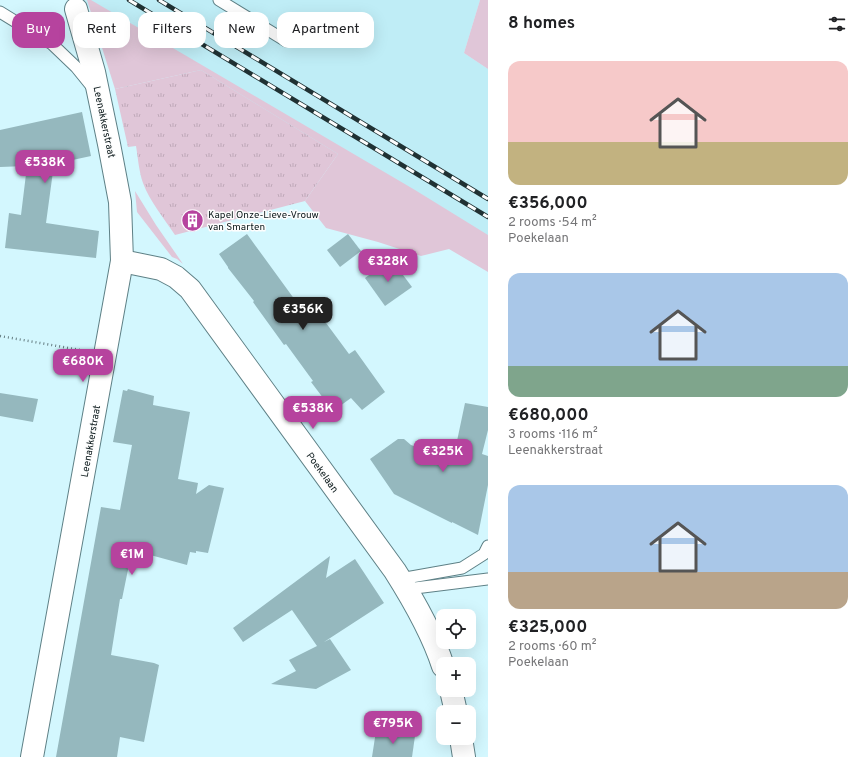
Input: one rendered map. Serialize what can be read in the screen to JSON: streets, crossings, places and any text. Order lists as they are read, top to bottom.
{
  "streets": {
    "street": ["Leenakkerstraat", "Poekelaan"]
  },
  "crossings": [
    ["Leenakkerstraat", "Poekelaan"]
  ],
  "places": {
    "building": ["Kapel Onze-Lieve-Vrouw van Smarten"]
  },
  "page": {
    "heading": "8 homes",
    "chip": [
      "Buy",
      "Rent",
      "Filters",
      "New",
      "Apartment"
    ],
    "list": [
      {
        "name": "€356,000",
        "note": "2 rooms · 54 m² · Poekelaan"
      },
      {
        "name": "€680,000",
        "note": "3 rooms · 116 m² · Leenakkerstraat"
      },
      {
        "name": "€325,000",
        "note": "2 rooms · 60 m² · Poekelaan"
      }
    ],
    "price": [
      "€538K",
      "€328K",
      "€356K",
      "€680K",
      "€538K",
      "€325K",
      "€1M",
      "€795K"
    ],
    "map_buttons": ["+", "−"]
  }
}
